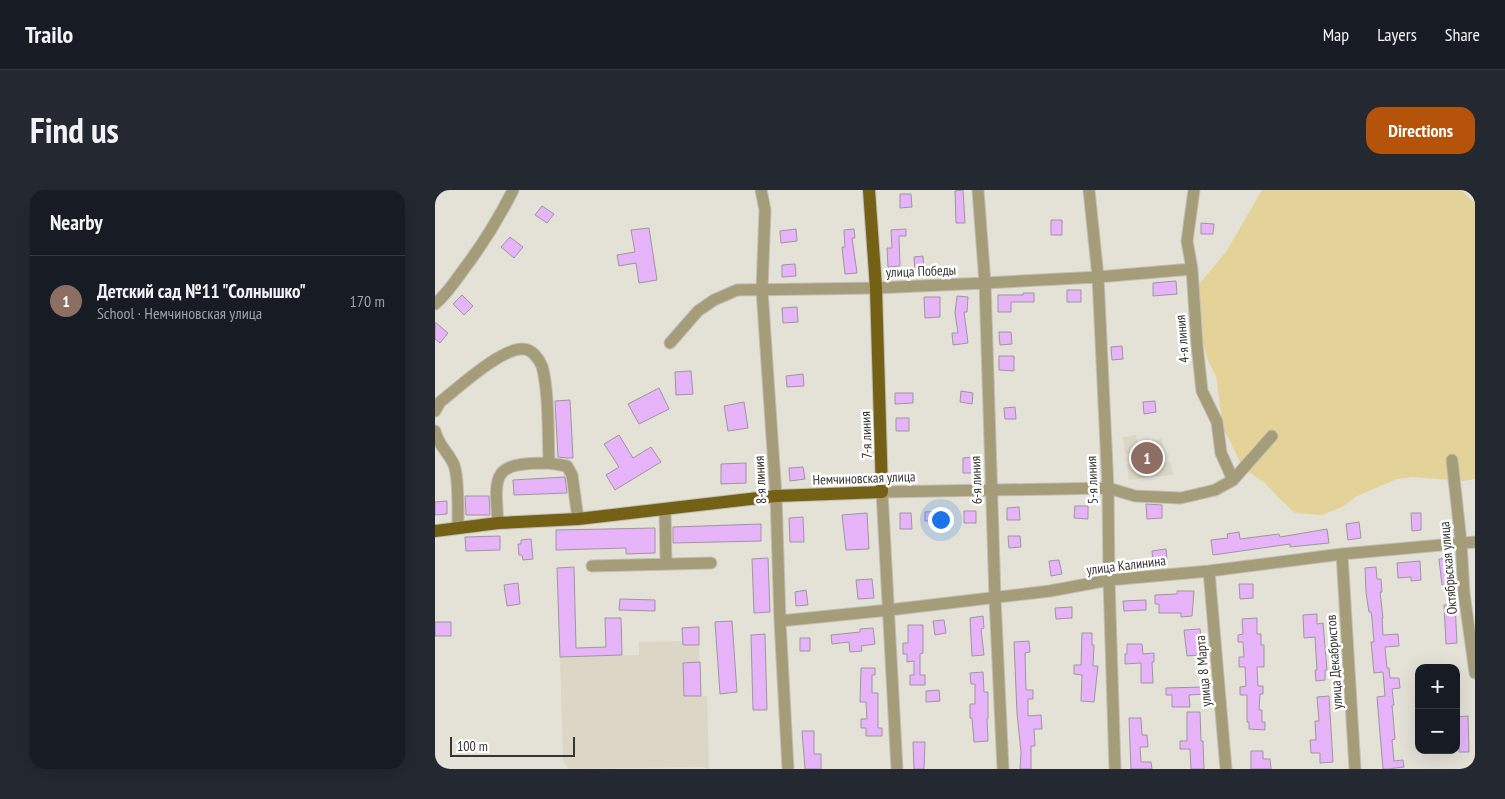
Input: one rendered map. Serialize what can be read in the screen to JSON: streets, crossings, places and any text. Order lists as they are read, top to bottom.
{
  "streets": {
    "main road": ["7-я линия", "Немчиновская улица"],
    "street": [
      "улица Победы",
      "4-я линия",
      "8-я линия",
      "6-я линия",
      "5-я линия",
      "улица Калинина",
      "Октябрьская улица",
      "улица Декабристов",
      "улица 8 Марта"
    ]
  },
  "crossings": [
    ["улица Победы", "4-я линия"],
    ["улица Победы", "7-я линия"],
    ["улица Победы", "8-я линия"],
    ["улица Победы", "6-я линия"],
    ["улица Победы", "5-я линия"],
    ["4-я линия", "Немчиновская улица"],
    ["7-я линия", "Немчиновская улица"],
    ["7-я линия", "улица Калинина"],
    ["Немчиновская улица", "8-я линия"],
    ["Немчиновская улица", "6-я линия"],
    ["Немчиновская улица", "5-я линия"],
    ["8-я линия", "улица Калинина"],
    ["6-я линия", "улица Калинина"],
    ["5-я линия", "улица Калинина"],
    ["улица Калинина", "Октябрьская улица"],
    ["улица Калинина", "улица Декабристов"],
    ["улица Калинина", "улица 8 Марта"]
  ],
  "scale_bar": "100 m",
  "page": {
    "header": "Trailo",
    "nav": ["Map", "Layers", "Share"],
    "title": "Find us",
    "buttons": "Directions",
    "heading": "Nearby",
    "list": [
      {
        "mark": "1",
        "name": "Детский сад №11 \"Солнышко\"",
        "note": "School · Немчиновская улица",
        "value": "170 m"
      }
    ],
    "pins": "1",
    "map_buttons": ["+", "−"],
    "scale": "100 m"
  }
}
